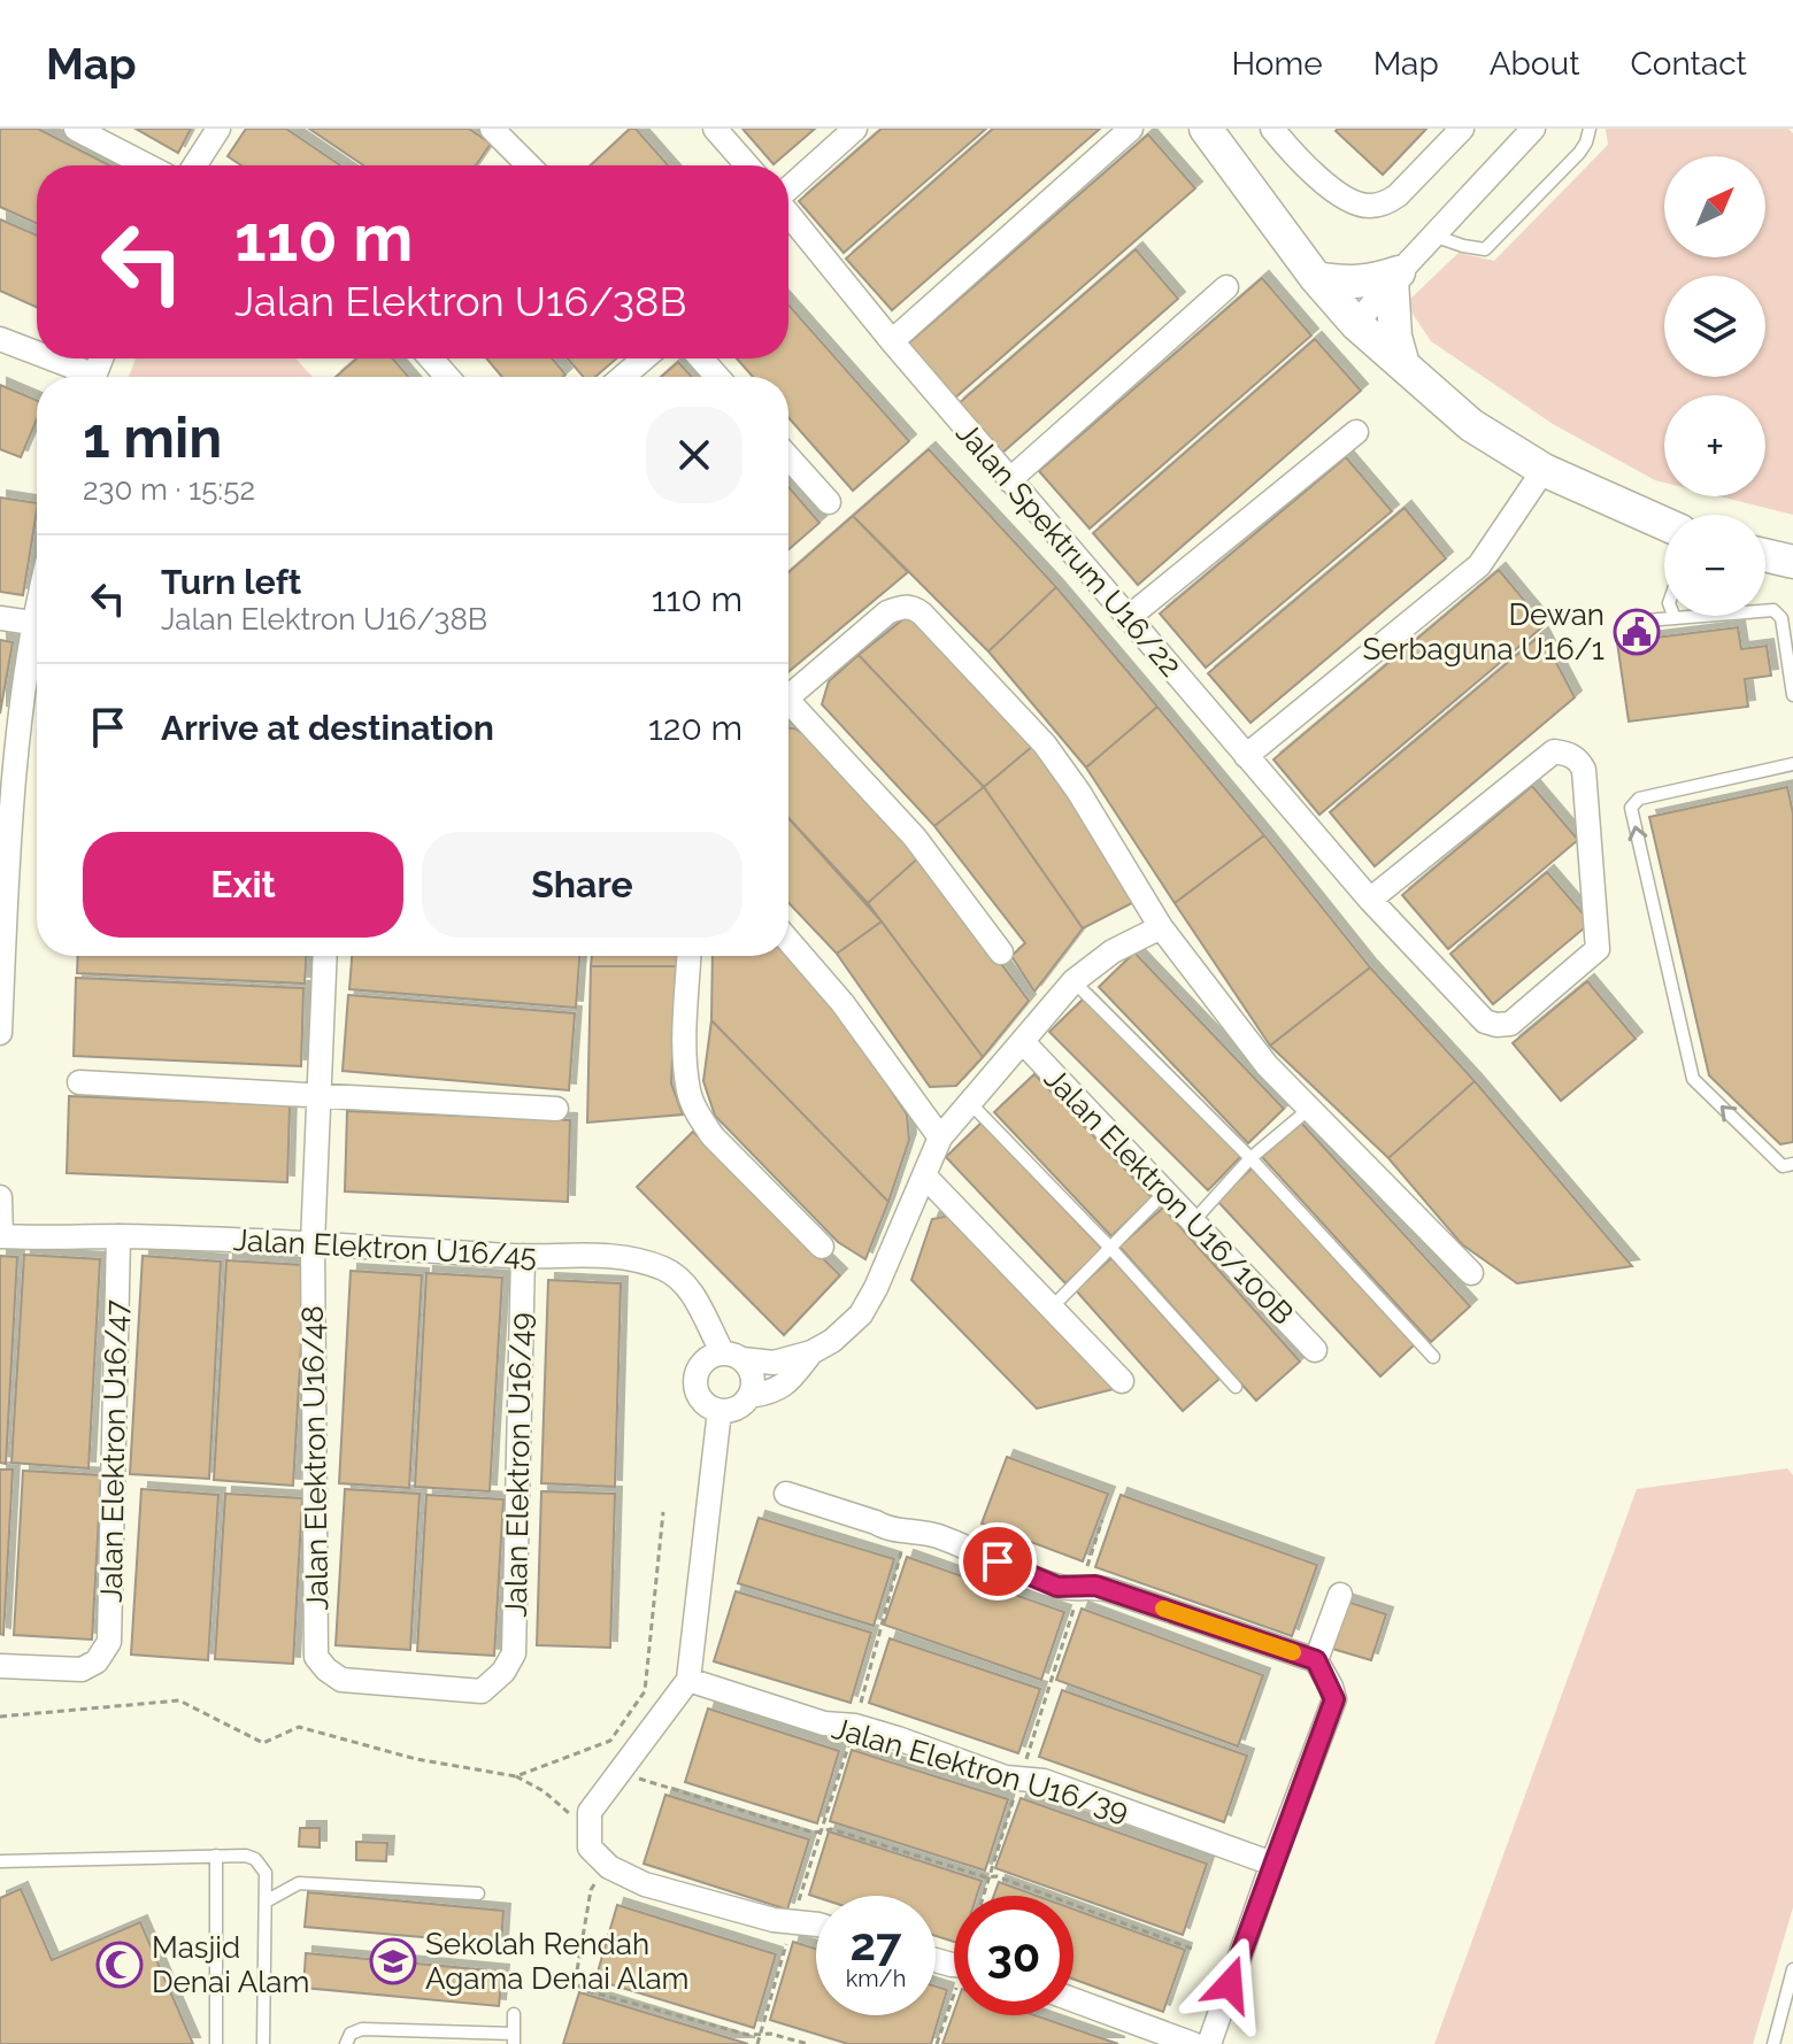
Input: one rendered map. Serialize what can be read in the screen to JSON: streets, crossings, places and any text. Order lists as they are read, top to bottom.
{
  "streets": {
    "street": [
      "Jalan Spektrum U16/22",
      "Jalan Elektron U16/100B",
      "Jalan Elektron U16/45",
      "Jalan Elektron U16/47",
      "Jalan Elektron U16/48",
      "Jalan Elektron U16/49",
      "Jalan Elektron U16/39"
    ]
  },
  "crossings": [
    ["Jalan Elektron U16/45", "Jalan Elektron U16/47"],
    ["Jalan Elektron U16/45", "Jalan Elektron U16/48"],
    ["Jalan Elektron U16/45", "Jalan Elektron U16/49"],
    ["Jalan Elektron U16/48", "Jalan Elektron U16/49"]
  ],
  "places": {
    "public building": ["Dewan Serbaguna U16/1"],
    "school or university": ["Sekolah Rendah Agama Denai Alam"],
    "mosque": ["Masjid Denai Alam"]
  },
  "north": "top right",
  "page": {
    "header": "Map",
    "nav": [
      "Home",
      "Map",
      "About",
      "Contact"
    ],
    "map_buttons": ["+", "−"],
    "turn": ["110 m", "Jalan Elektron U16/38B"],
    "heading": ["1 min", "230 m · 15:52"],
    "list": [
      {
        "name": "Turn left",
        "note": "Jalan Elektron U16/38B",
        "value": "110 m"
      },
      {
        "name": "Arrive at destination",
        "value": "120 m"
      }
    ],
    "buttons": ["Exit", "Share"],
    "speed": "27 km/h",
    "limit": "30"
  }
}
